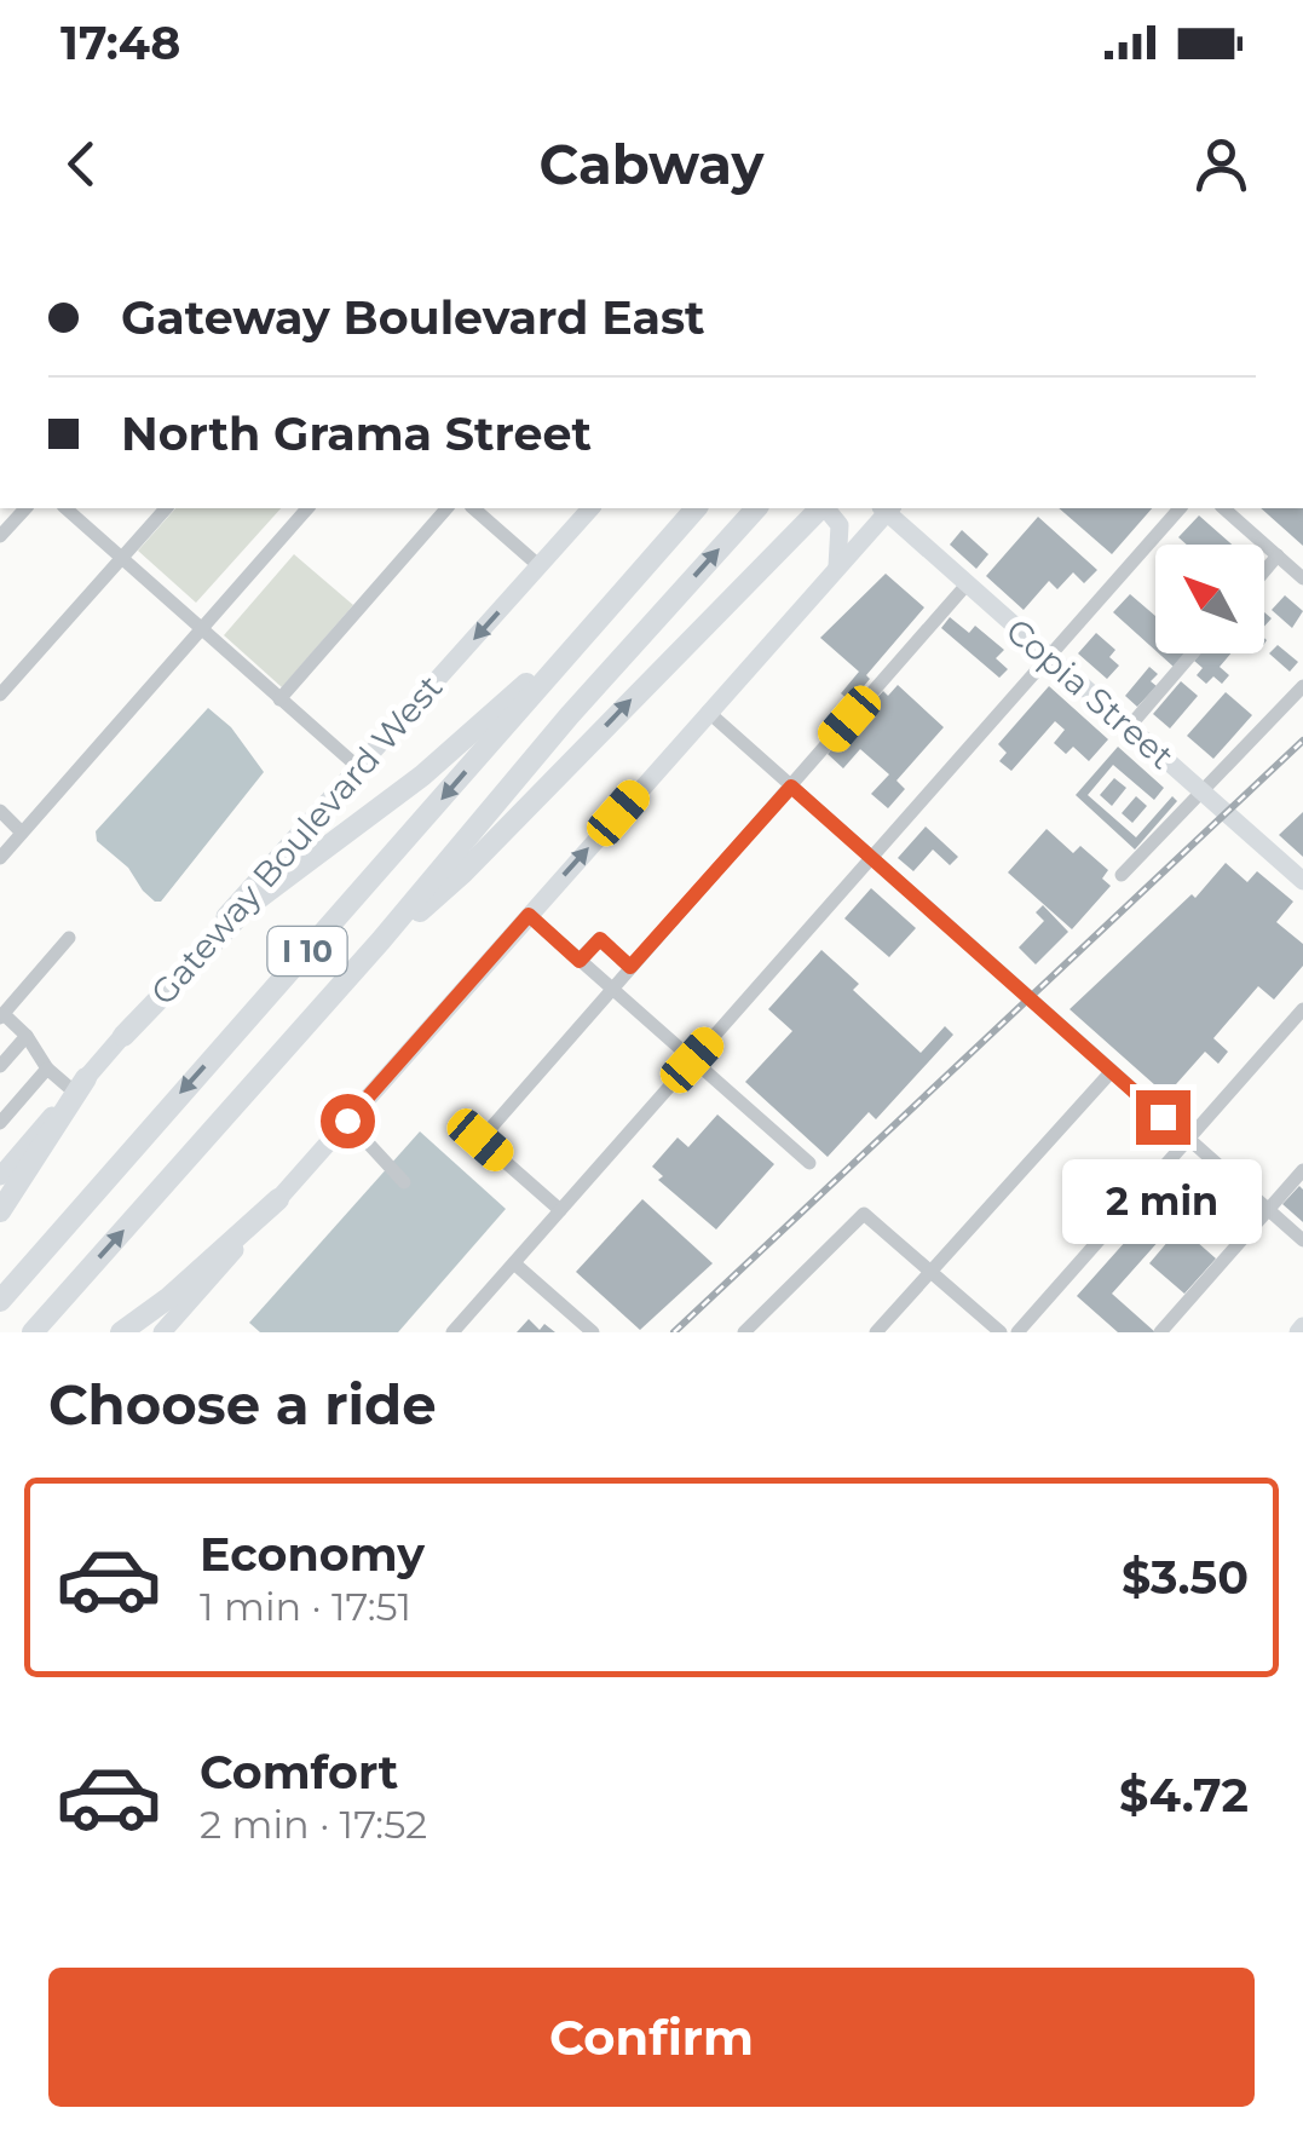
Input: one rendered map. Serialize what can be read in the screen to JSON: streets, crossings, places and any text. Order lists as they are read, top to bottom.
{
  "streets": {
    "highway": ["I 10"],
    "main road": ["Copia Street", "Gateway Boulevard West"]
  },
  "north": "top left",
  "page": {
    "status": "17:48",
    "header": "Cabway",
    "banner": ["Gateway Boulevard East", "North Grama Street"],
    "bubble": "2 min",
    "heading": "Choose a ride",
    "list": [
      {
        "name": "Economy",
        "note": "1 min · 17:51",
        "value": "$3.50"
      },
      {
        "name": "Comfort",
        "note": "2 min · 17:52",
        "value": "$4.72"
      }
    ],
    "buttons": "Confirm"
  }
}
